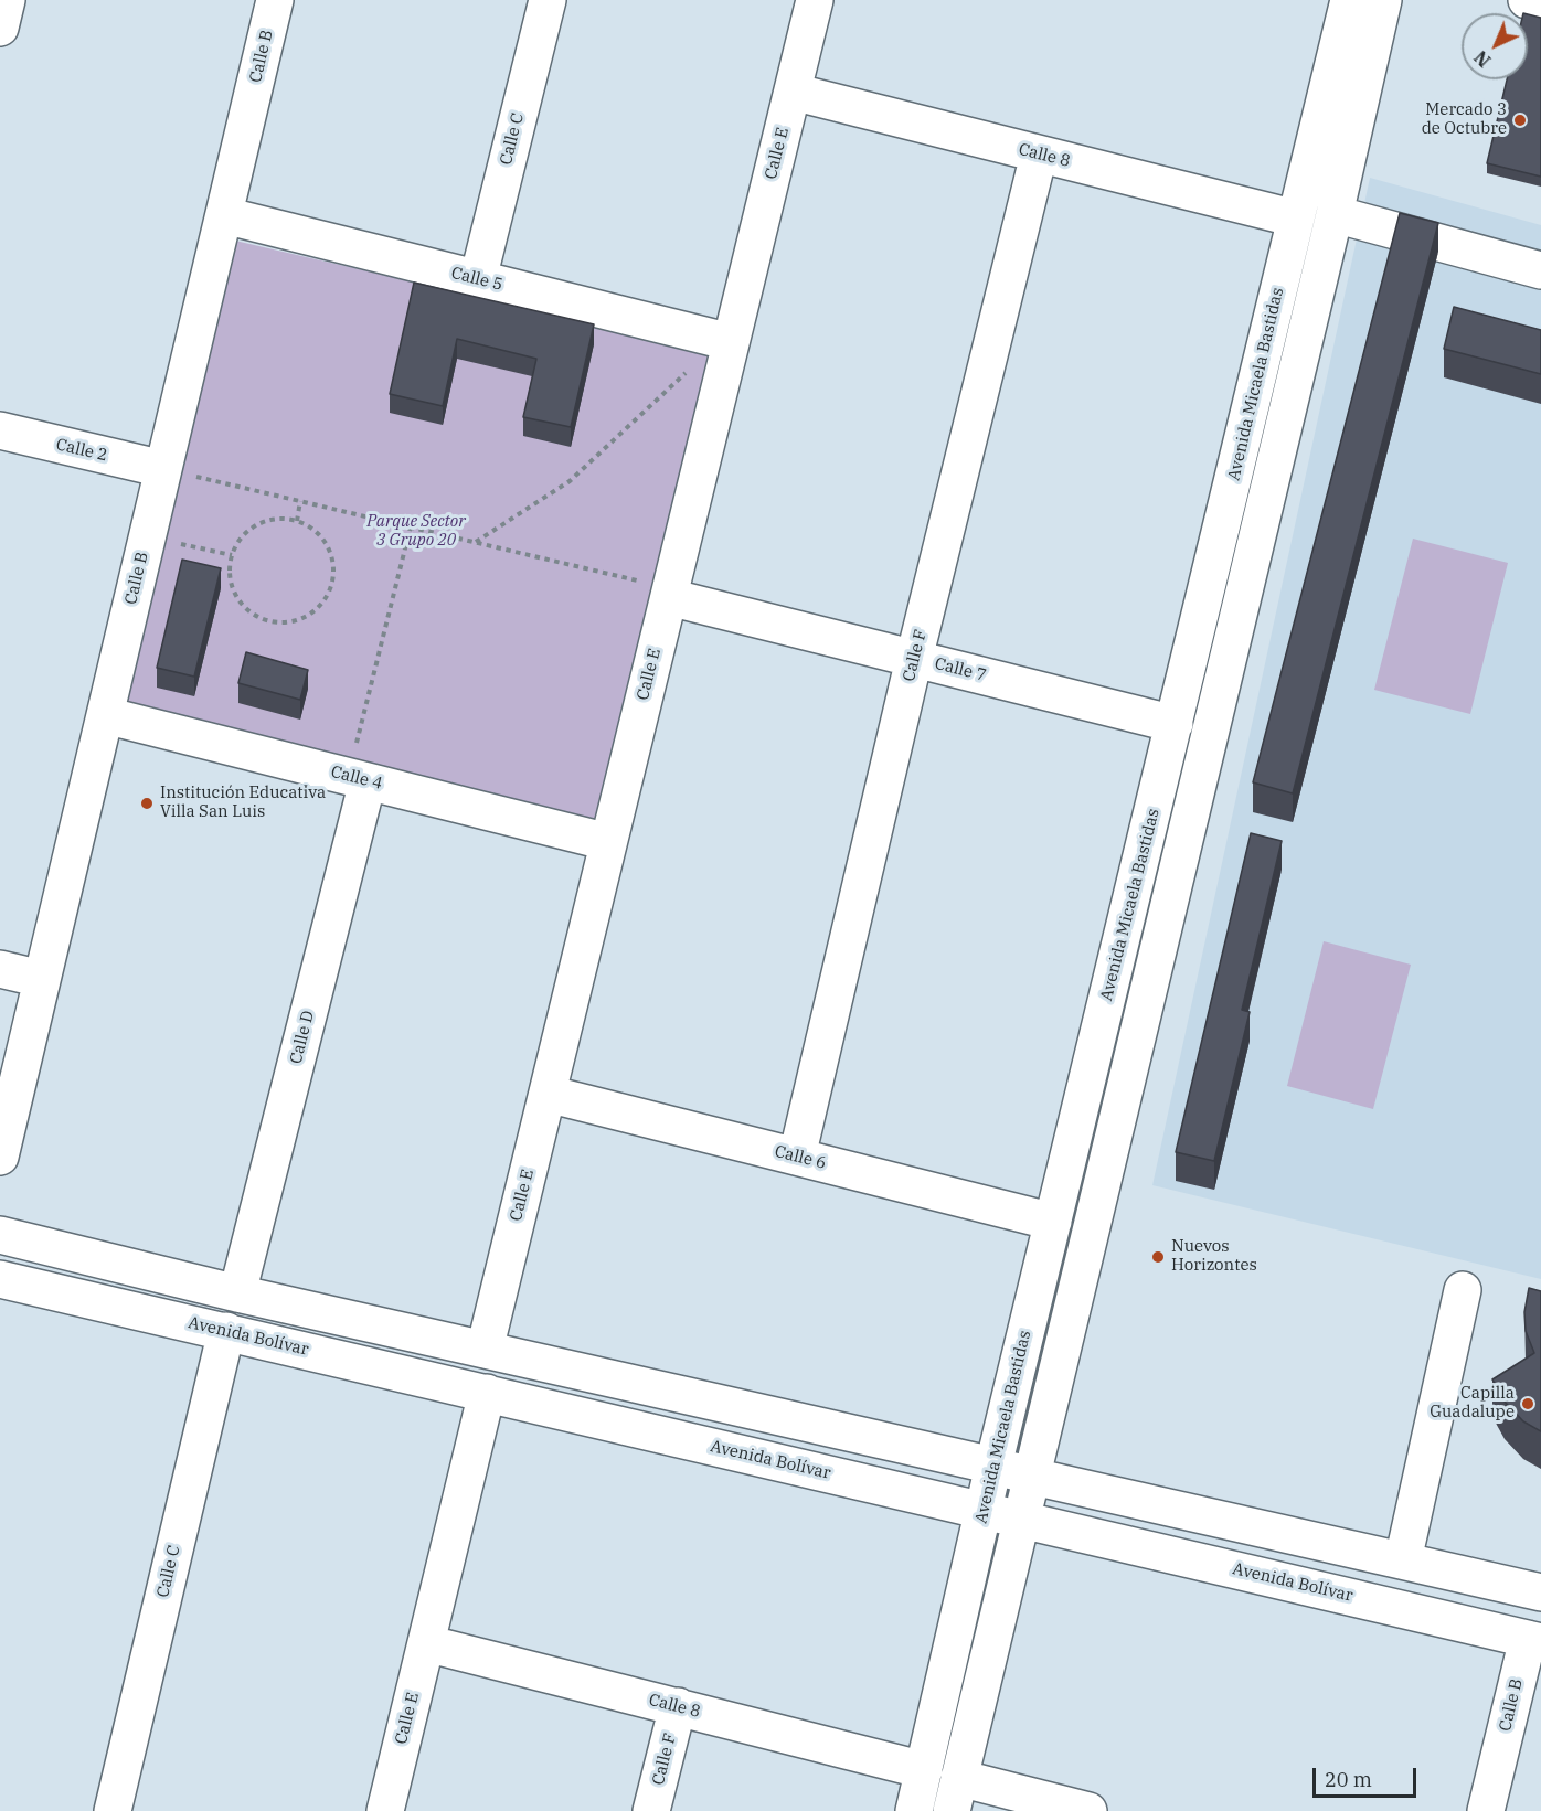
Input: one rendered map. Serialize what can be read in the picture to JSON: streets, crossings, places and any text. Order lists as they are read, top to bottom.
{
  "streets": {
    "street": [
      "Calle B",
      "Calle C",
      "Calle E",
      "Calle 8",
      "Calle 5",
      "Avenida Micaela Bastidas",
      "Calle 2",
      "Calle F",
      "Calle 7",
      "Calle 4",
      "Calle D",
      "Calle 6",
      "Avenida Bolívar"
    ]
  },
  "crossings": [
    ["Calle B", "Calle 5"],
    ["Calle B", "Calle 2"],
    ["Calle B", "Calle 4"],
    ["Calle B", "Avenida Bolívar"],
    ["Calle C", "Calle 5"],
    ["Calle C", "Avenida Bolívar"],
    ["Calle E", "Calle 8"],
    ["Calle E", "Calle 5"],
    ["Calle E", "Calle 7"],
    ["Calle E", "Calle 4"],
    ["Calle E", "Calle 6"],
    ["Calle E", "Avenida Bolívar"],
    ["Calle 8", "Avenida Micaela Bastidas"],
    ["Calle 8", "Calle F"],
    ["Avenida Micaela Bastidas", "Calle 7"],
    ["Avenida Micaela Bastidas", "Calle 6"],
    ["Avenida Micaela Bastidas", "Avenida Bolívar"],
    ["Calle F", "Calle 7"],
    ["Calle F", "Calle 6"],
    ["Calle 4", "Calle D"]
  ],
  "parks": ["Parque Sector 3 Grupo 20"],
  "places": [
    "Mercado 3 de Octubre",
    "Institución Educativa Villa San Luis",
    "Nuevos Horizontes",
    "Capilla Guadalupe"
  ],
  "scale_bar": "20 m",
  "north": "bottom left"
}
